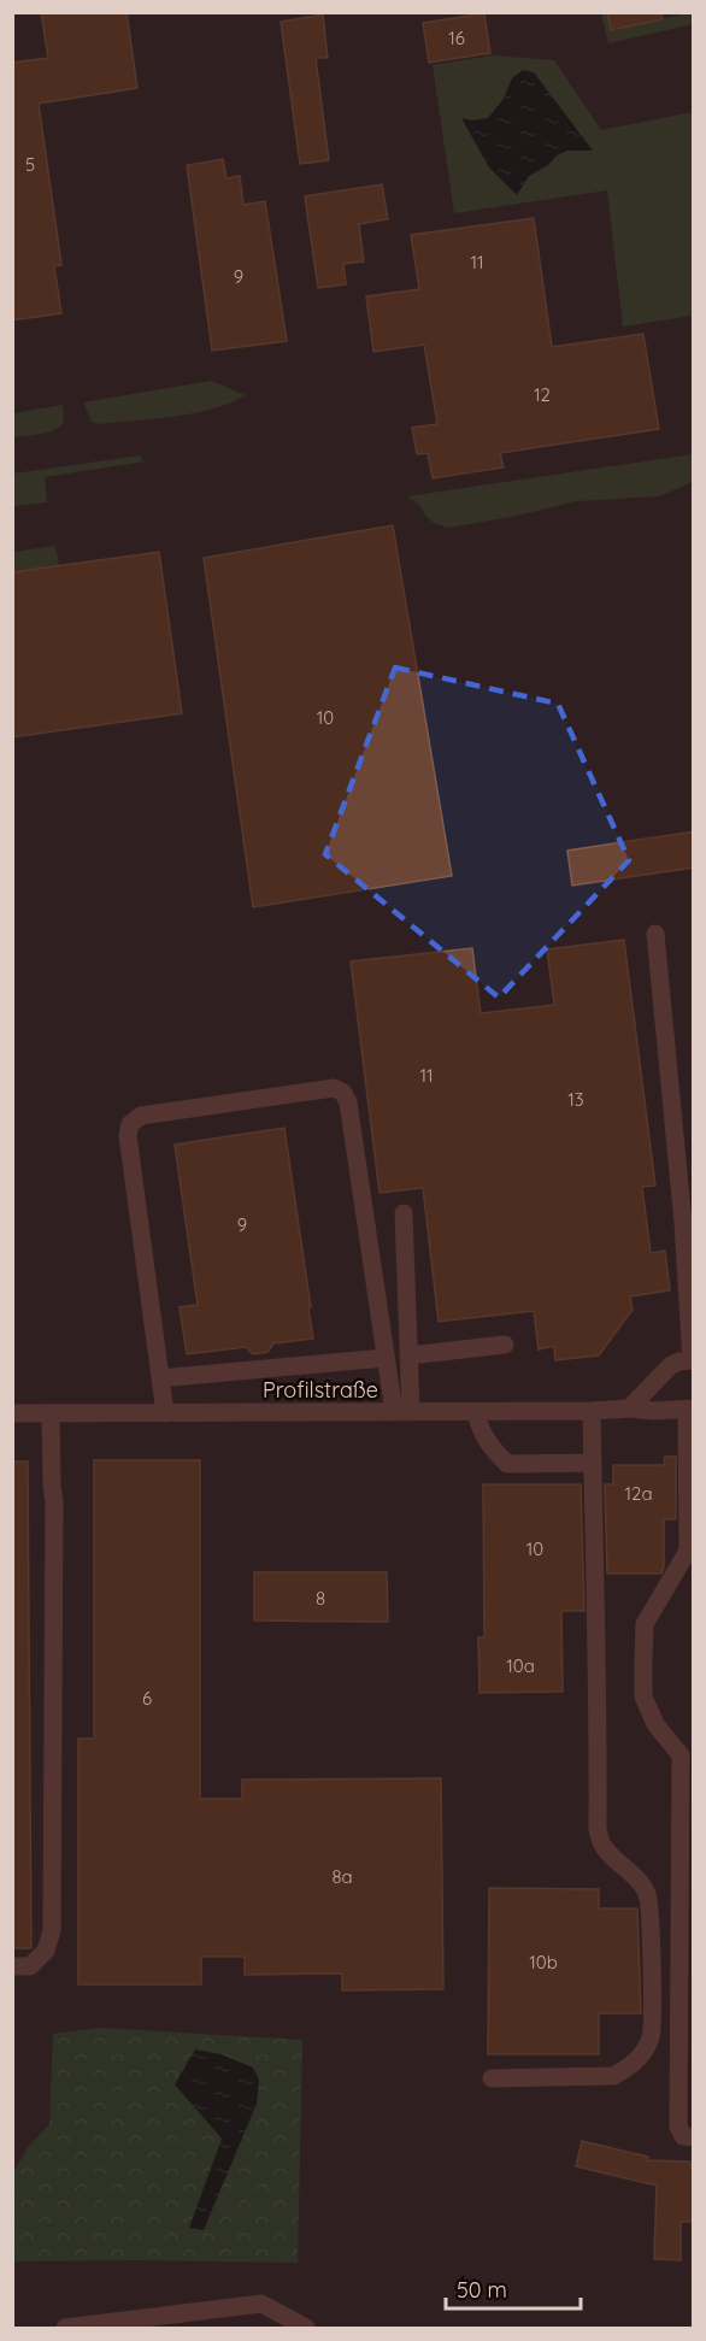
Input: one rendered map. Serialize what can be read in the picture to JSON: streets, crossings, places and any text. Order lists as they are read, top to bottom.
{
  "streets": {
    "street": ["Profilstraße"]
  },
  "house_numbers": [
    "16",
    "5",
    "11",
    "9",
    "12",
    "10",
    "11",
    "13",
    "9",
    "12a",
    "10",
    "8",
    "10a",
    "6",
    "8a",
    "10b"
  ],
  "scale_bar": "50 m"
}
